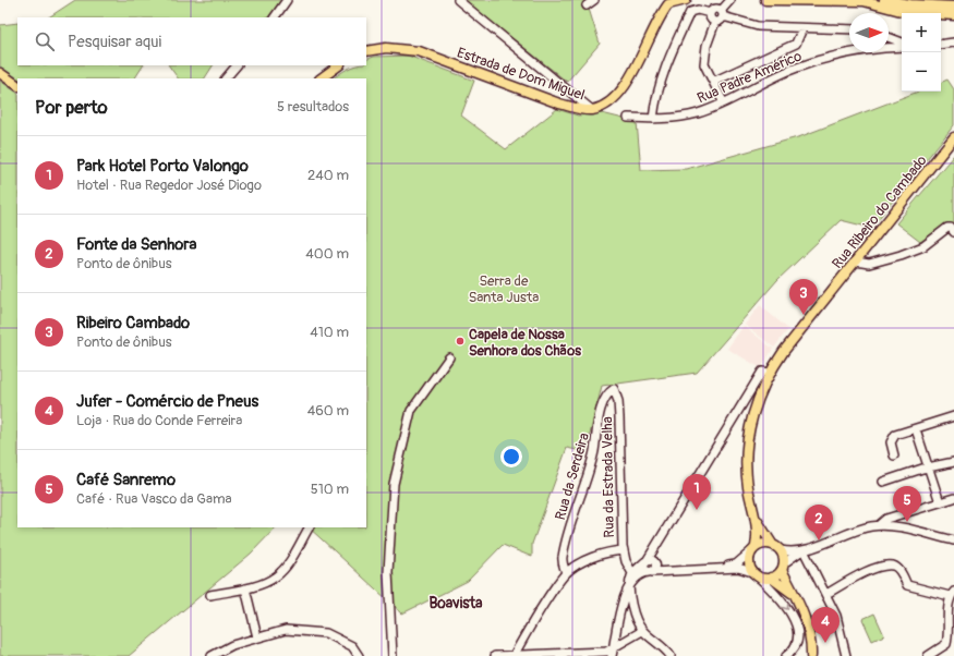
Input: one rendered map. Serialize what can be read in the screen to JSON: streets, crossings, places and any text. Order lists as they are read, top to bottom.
{
  "streets": {
    "main road": ["Estrada de Dom Miguel", "Rua Ribeiro do Cambado"],
    "street": ["Rua Padre Américo", "Rua da Serdeira", "Rua da Estrada Velha"]
  },
  "crossings": [
    ["Rua da Serdeira", "Rua da Estrada Velha"]
  ],
  "districts": ["Boavista"],
  "parks": ["Serra de Santa Justa"],
  "places": ["Capela de Nossa Senhora dos Chãos"],
  "north": "right",
  "page": {
    "map_buttons": ["+", "−"],
    "search": "Pesquisar aqui",
    "heading": ["Por perto", "5 resultados"],
    "list": [
      {
        "mark": "1",
        "name": "Park Hotel Porto Valongo",
        "note": "Hotel · Rua Regedor José Diogo",
        "value": "240 m"
      },
      {
        "mark": "2",
        "name": "Fonte da Senhora",
        "note": "Ponto de ônibus",
        "value": "400 m"
      },
      {
        "mark": "3",
        "name": "Ribeiro Cambado",
        "note": "Ponto de ônibus",
        "value": "410 m"
      },
      {
        "mark": "4",
        "name": "Jufer - Comércio de Pneus",
        "note": "Loja · Rua do Conde Ferreira",
        "value": "460 m"
      },
      {
        "mark": "5",
        "name": "Café Sanremo",
        "note": "Café · Rua Vasco da Gama",
        "value": "510 m"
      }
    ],
    "pins": [
      "3",
      "1",
      "5",
      "2",
      "4"
    ]
  }
}
